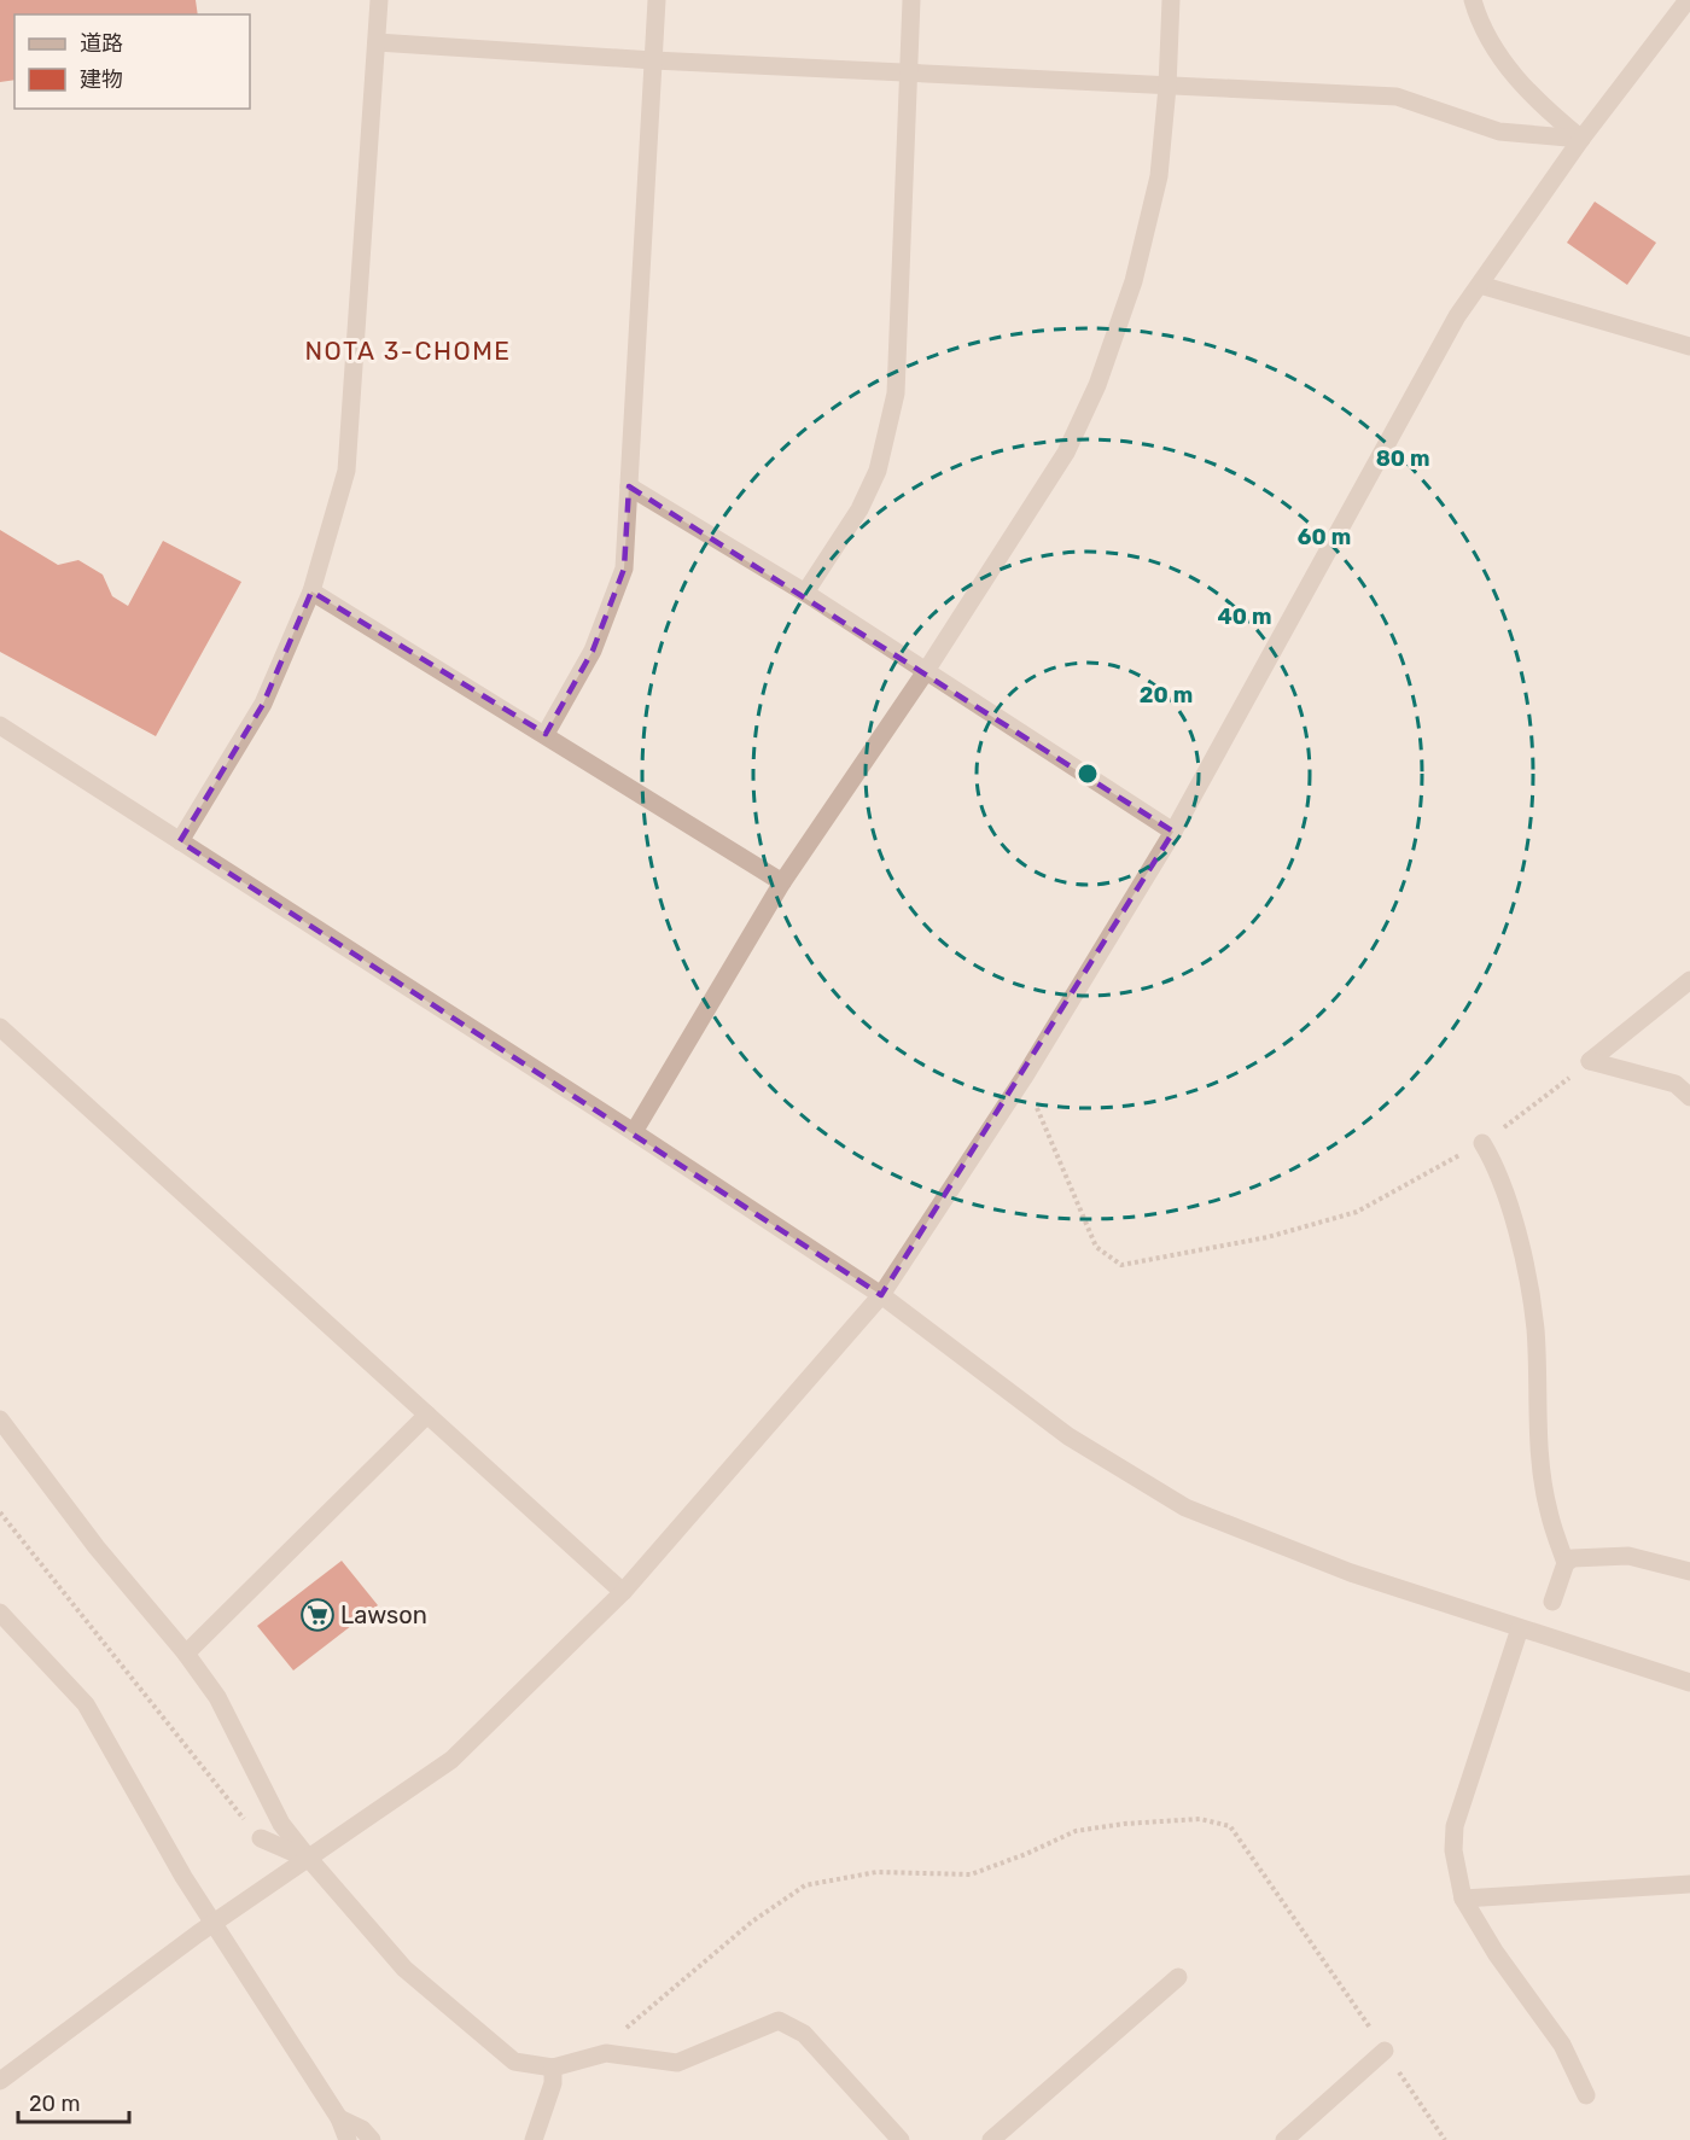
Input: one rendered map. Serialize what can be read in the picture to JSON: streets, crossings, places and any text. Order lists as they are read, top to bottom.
{
  "districts": ["NOTA 3-CHOME"],
  "places": {
    "supermarket": ["Lawson"]
  },
  "legend": ["道路", "建物"],
  "scale_bar": "20 m",
  "rings": [
    "80 m",
    "60 m",
    "40 m",
    "20 m"
  ]
}
